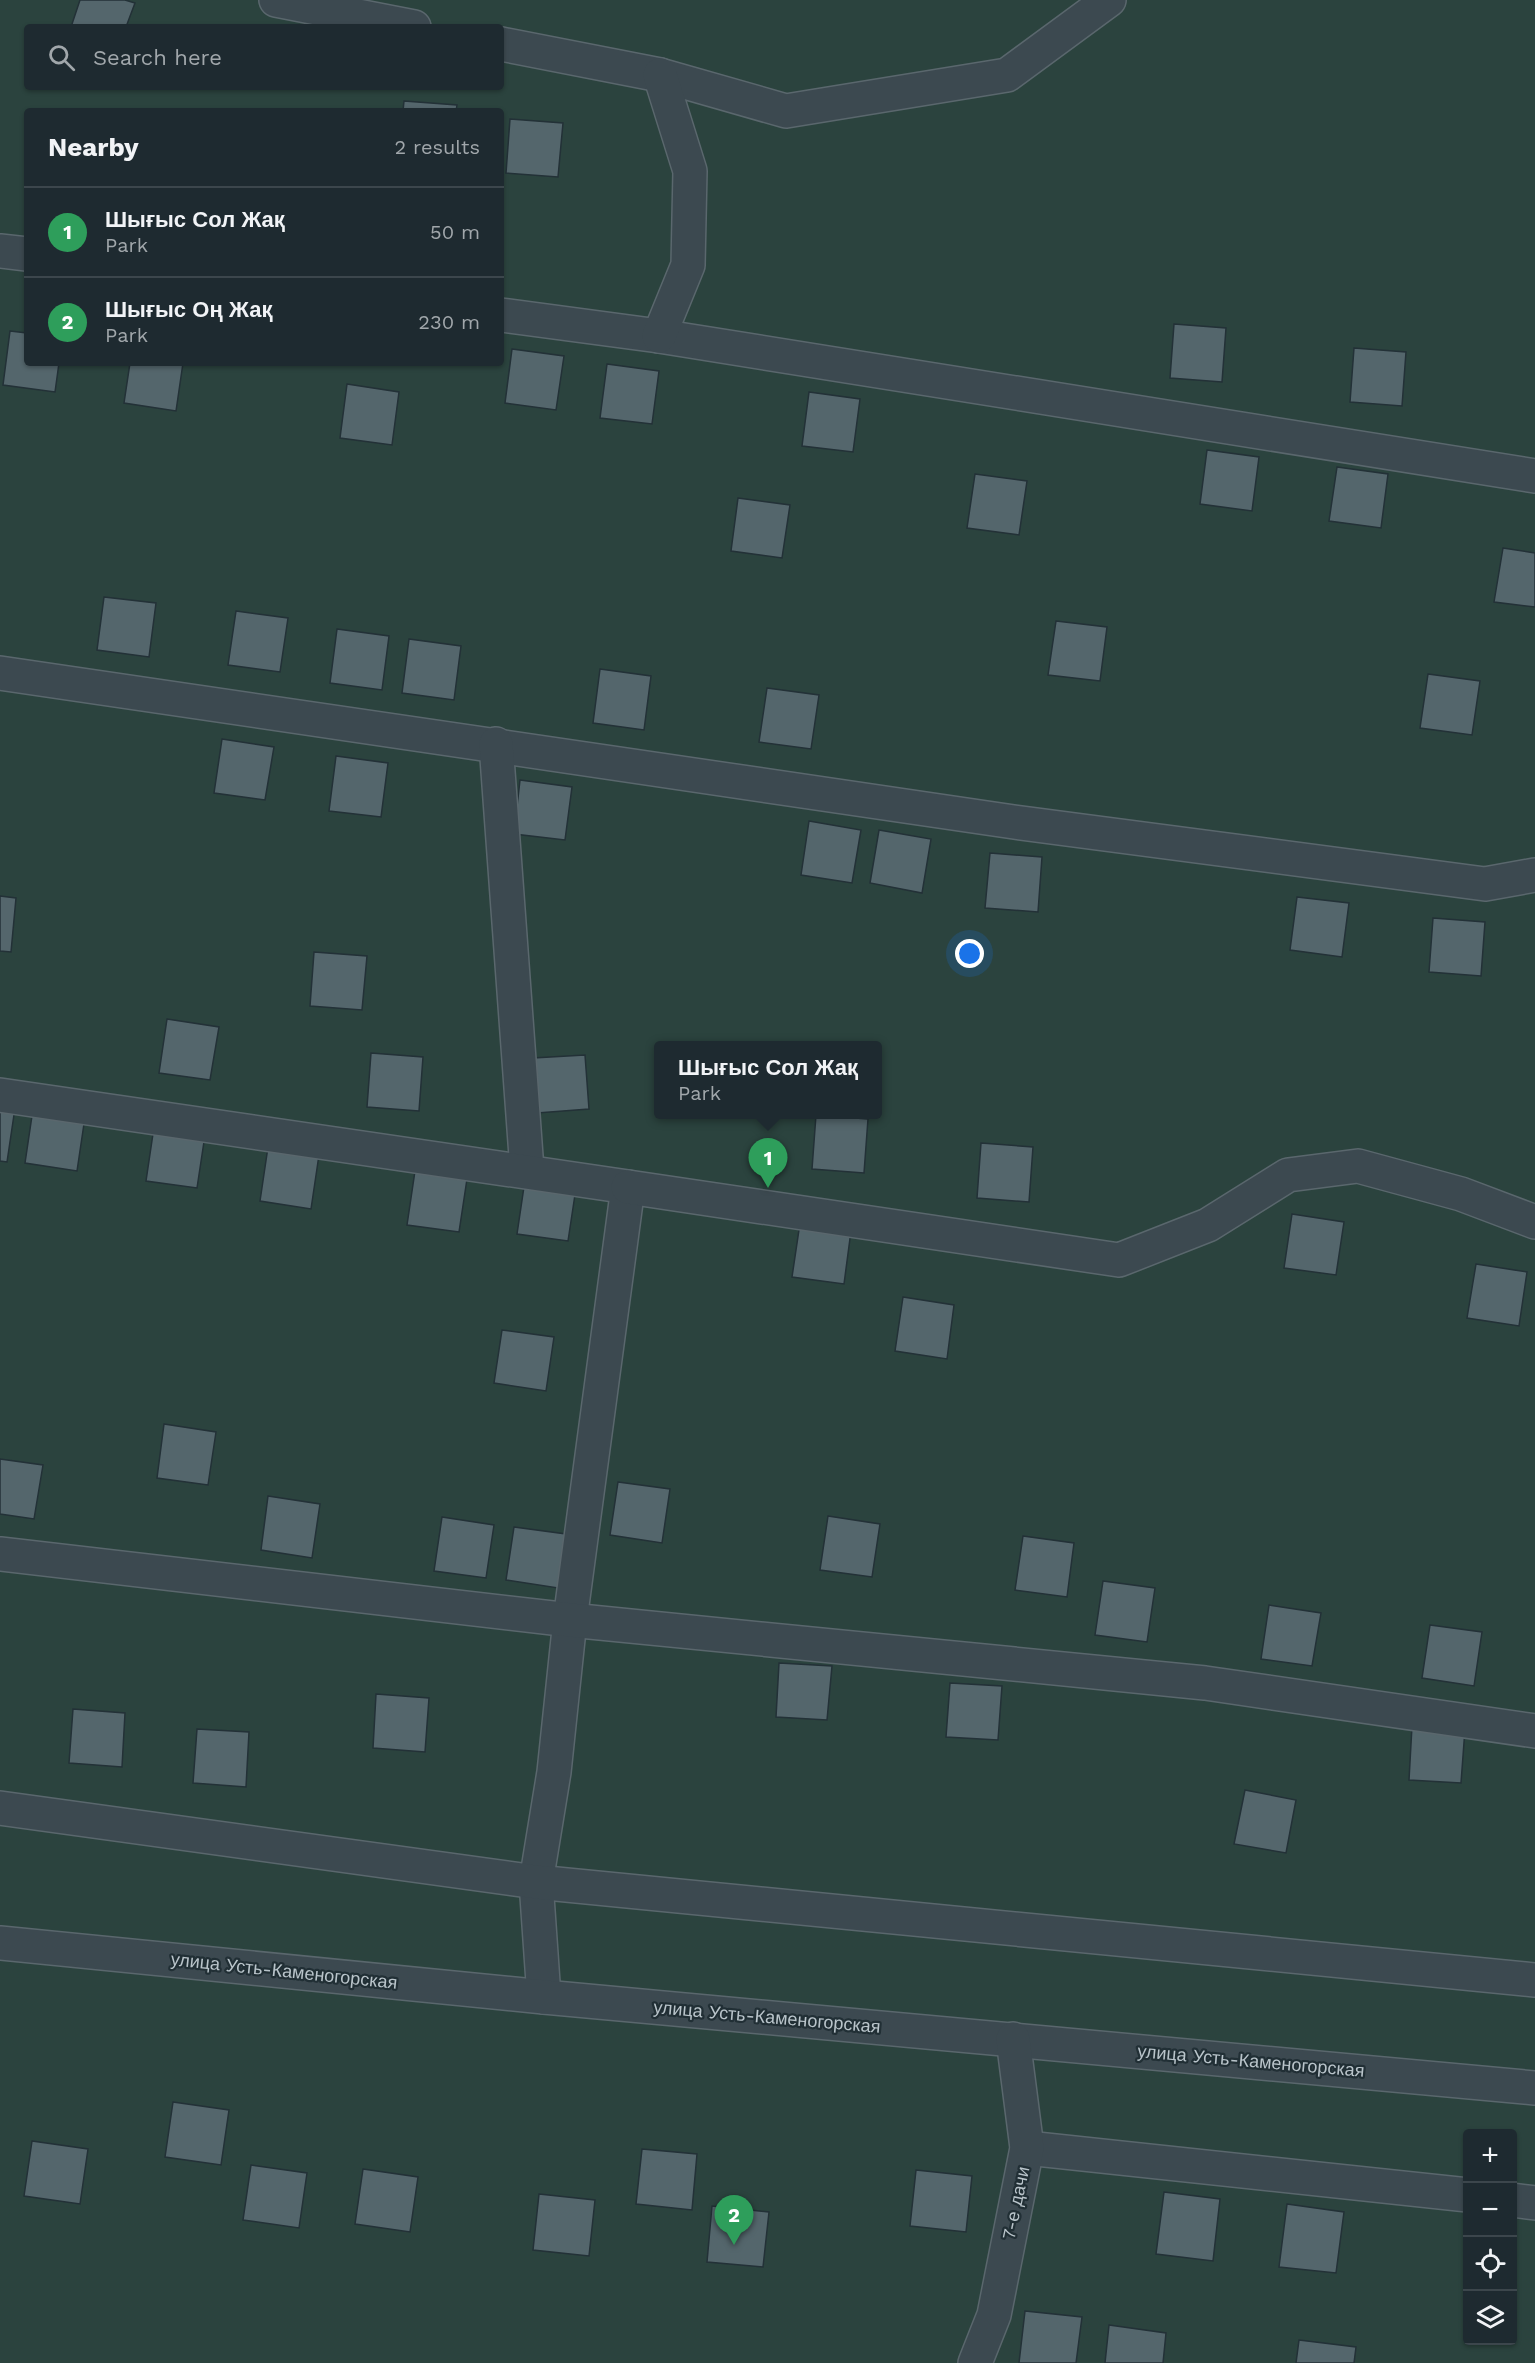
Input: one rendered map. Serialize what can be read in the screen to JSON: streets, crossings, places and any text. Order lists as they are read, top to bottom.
{
  "streets": {
    "street": ["улица Усть-Каменогорская", "7-е дачи"]
  },
  "crossings": [
    ["улица Усть-Каменогорская", "7-е дачи"]
  ],
  "page": {
    "search": "Search here",
    "heading": ["Nearby", "2 results"],
    "list": [
      {
        "mark": "1",
        "name": "Шығыс Сол Жақ",
        "note": "Park",
        "value": "50 m"
      },
      {
        "mark": "2",
        "name": "Шығыс Оң Жақ",
        "note": "Park",
        "value": "230 m"
      }
    ],
    "popup": ["Шығыс Сол Жақ", "Park"],
    "pins": ["1", "2"],
    "map_buttons": ["+", "−"]
  }
}
